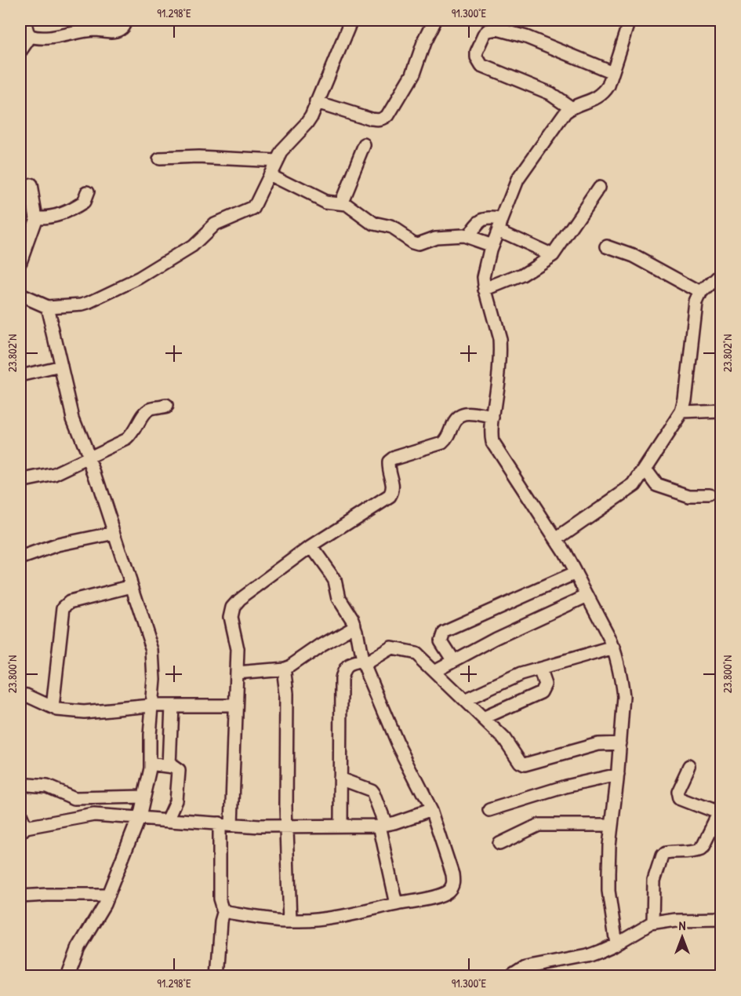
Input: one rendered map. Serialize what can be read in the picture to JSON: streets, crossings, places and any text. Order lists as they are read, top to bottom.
{
  "north": "top",
  "coordinates": [
    "91.298°E",
    "91.300°E",
    "23.802°N",
    "23.800°N"
  ]
}
